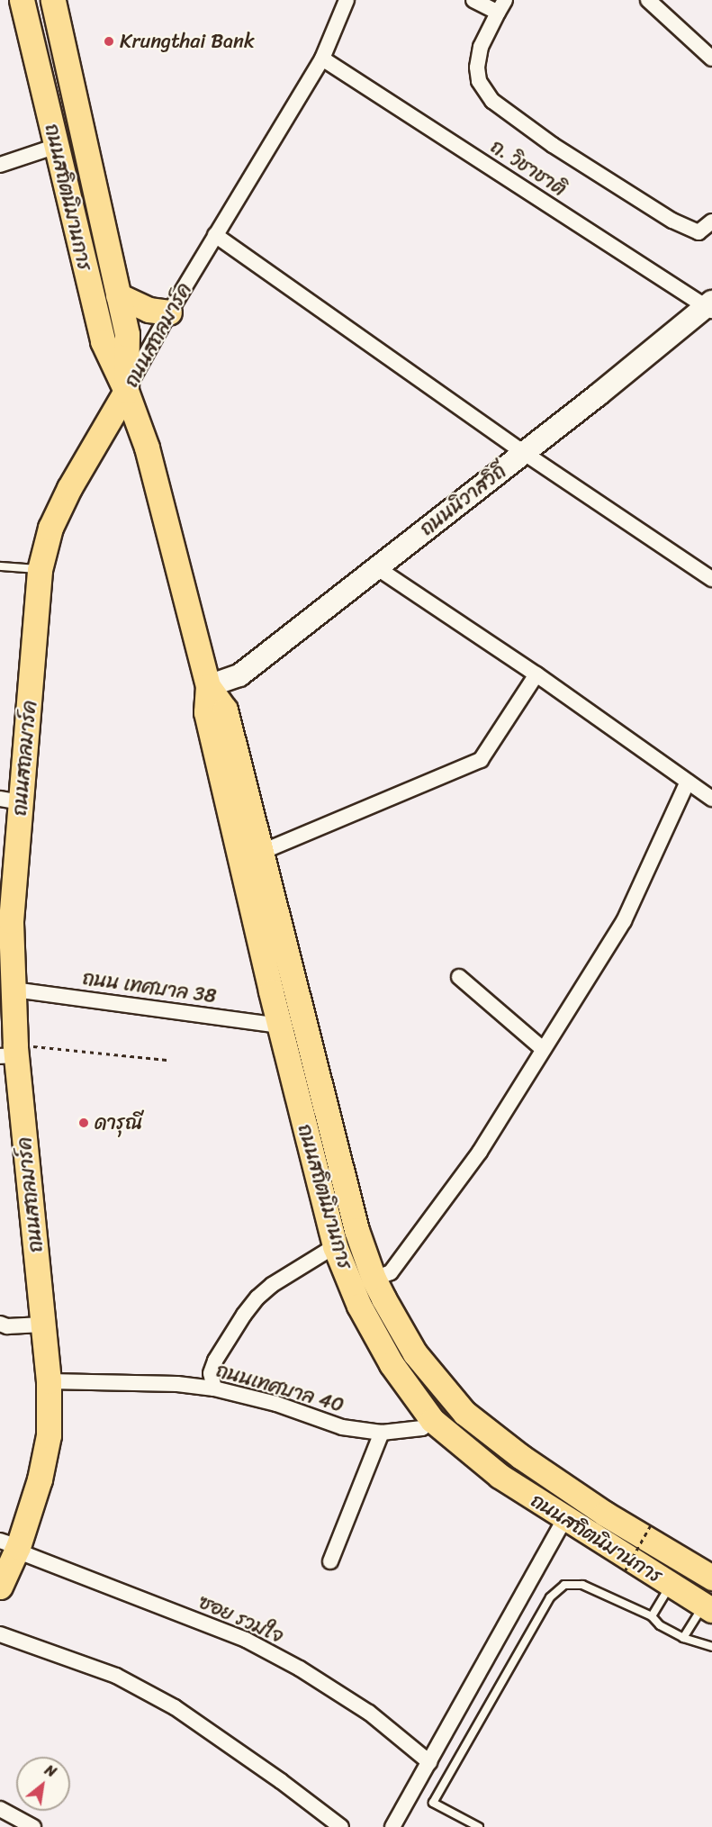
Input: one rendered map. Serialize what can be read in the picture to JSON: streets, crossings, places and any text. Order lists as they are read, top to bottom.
{
  "streets": {
    "main road": ["ถนนสถิตนิมานการ", "ถนนสถลมาร์ค", "ถนนนิวาสวิถี"],
    "street": [
      "ถ. วิชาชาติ",
      "ถนน เทศบาล 38",
      "ถนนเทศบาล 40",
      "ซอย รวมใจ"
    ]
  },
  "crossings": [
    ["ถ. วิชาชาติ", "ถนนสถลมาร์ค"],
    ["ถ. วิชาชาติ", "ถนนนิวาสวิถี"],
    ["ถนนสถิตนิมานการ", "ถนนสถลมาร์ค"],
    ["ถนนสถิตนิมานการ", "ถนนนิวาสวิถี"],
    ["ถนนสถิตนิมานการ", "ถนน เทศบาล 38"],
    ["ถนนสถิตนิมานการ", "ถนนเทศบาล 40"],
    ["ถนนสถลมาร์ค", "ถนน เทศบาล 38"],
    ["ถนนสถลมาร์ค", "ถนนเทศบาล 40"],
    ["ถนนสถลมาร์ค", "ซอย รวมใจ"]
  ],
  "places": ["Krungthai Bank", "ดารุณี"],
  "north": "top right"
}
